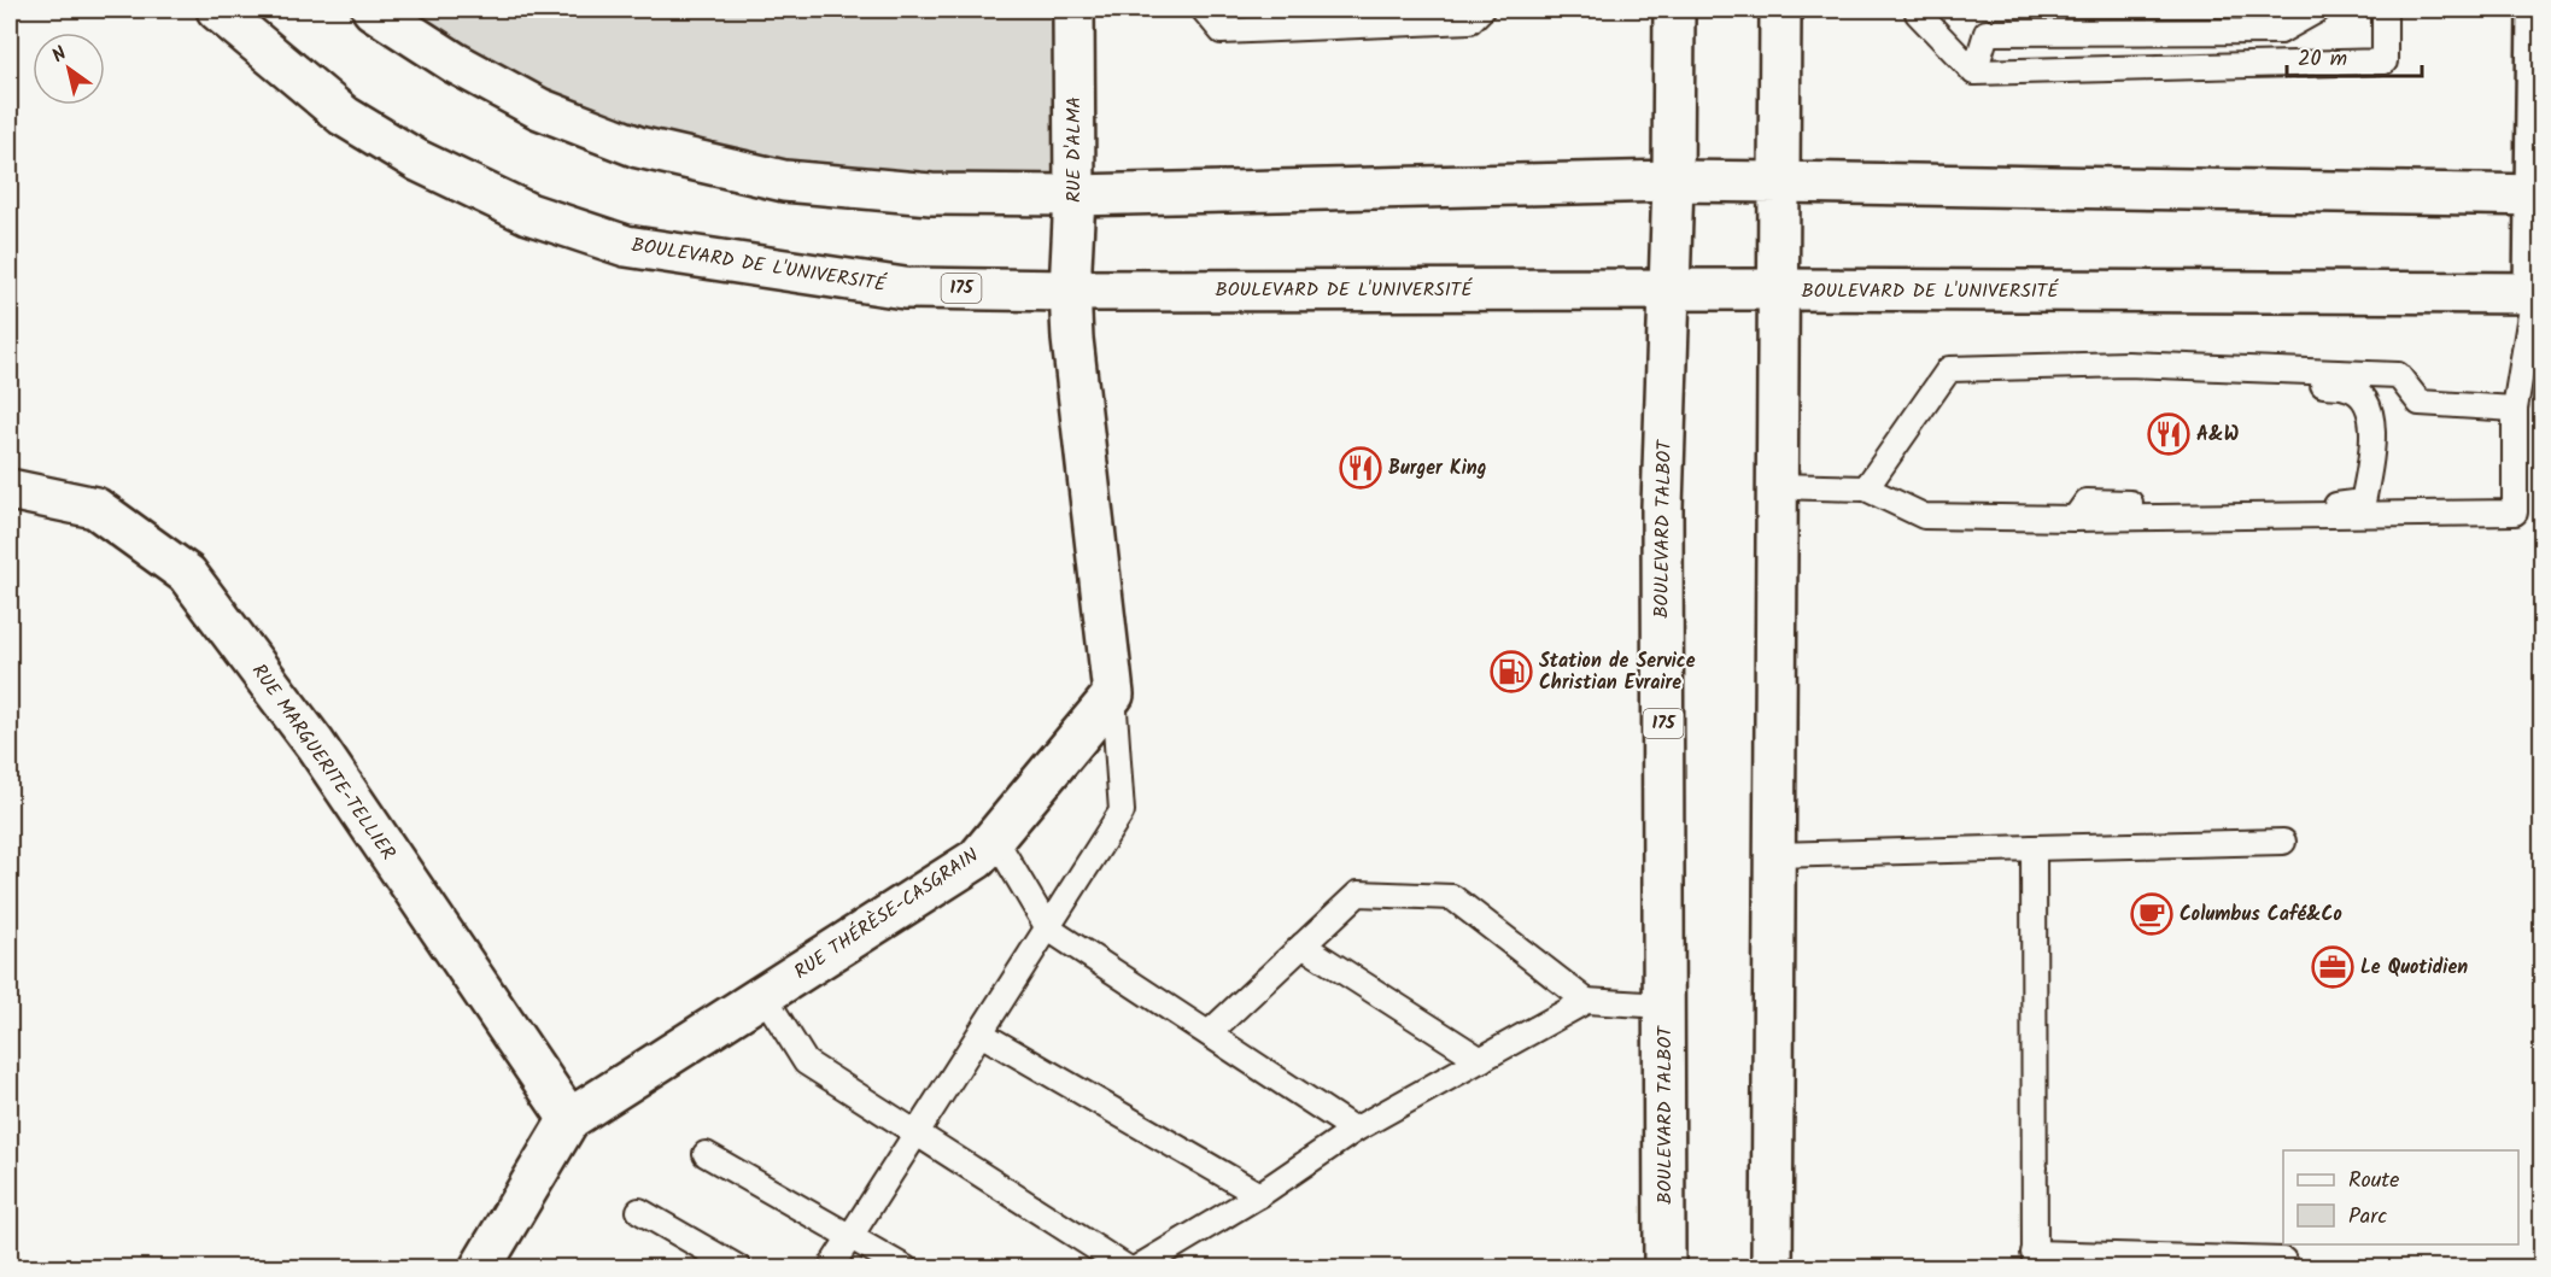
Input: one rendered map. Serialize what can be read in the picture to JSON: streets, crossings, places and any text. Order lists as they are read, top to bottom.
{
  "streets": {
    "main road": [
      "RUE D'ALMA",
      "BOULEVARD DE L'UNIVERSITÉ",
      "175",
      "BOULEVARD TALBOT",
      "RUE MARGUERITE-TELLIER",
      "RUE THÉRÈSE-CASGRAIN"
    ]
  },
  "crossings": [
    ["RUE D'ALMA", "BOULEVARD DE L'UNIVERSITÉ"],
    ["BOULEVARD DE L'UNIVERSITÉ", "BOULEVARD TALBOT"],
    ["RUE MARGUERITE-TELLIER", "RUE THÉRÈSE-CASGRAIN"]
  ],
  "places": {
    "restaurant": ["A&W", "Burger King"],
    "fuel station": ["Station de Service Christian Evraire"],
    "cafe": ["Columbus Café&Co"],
    "office": ["Le Quotidien"]
  },
  "legend": ["Route", "Parc"],
  "scale_bar": "20 m",
  "north": "top left"
}
